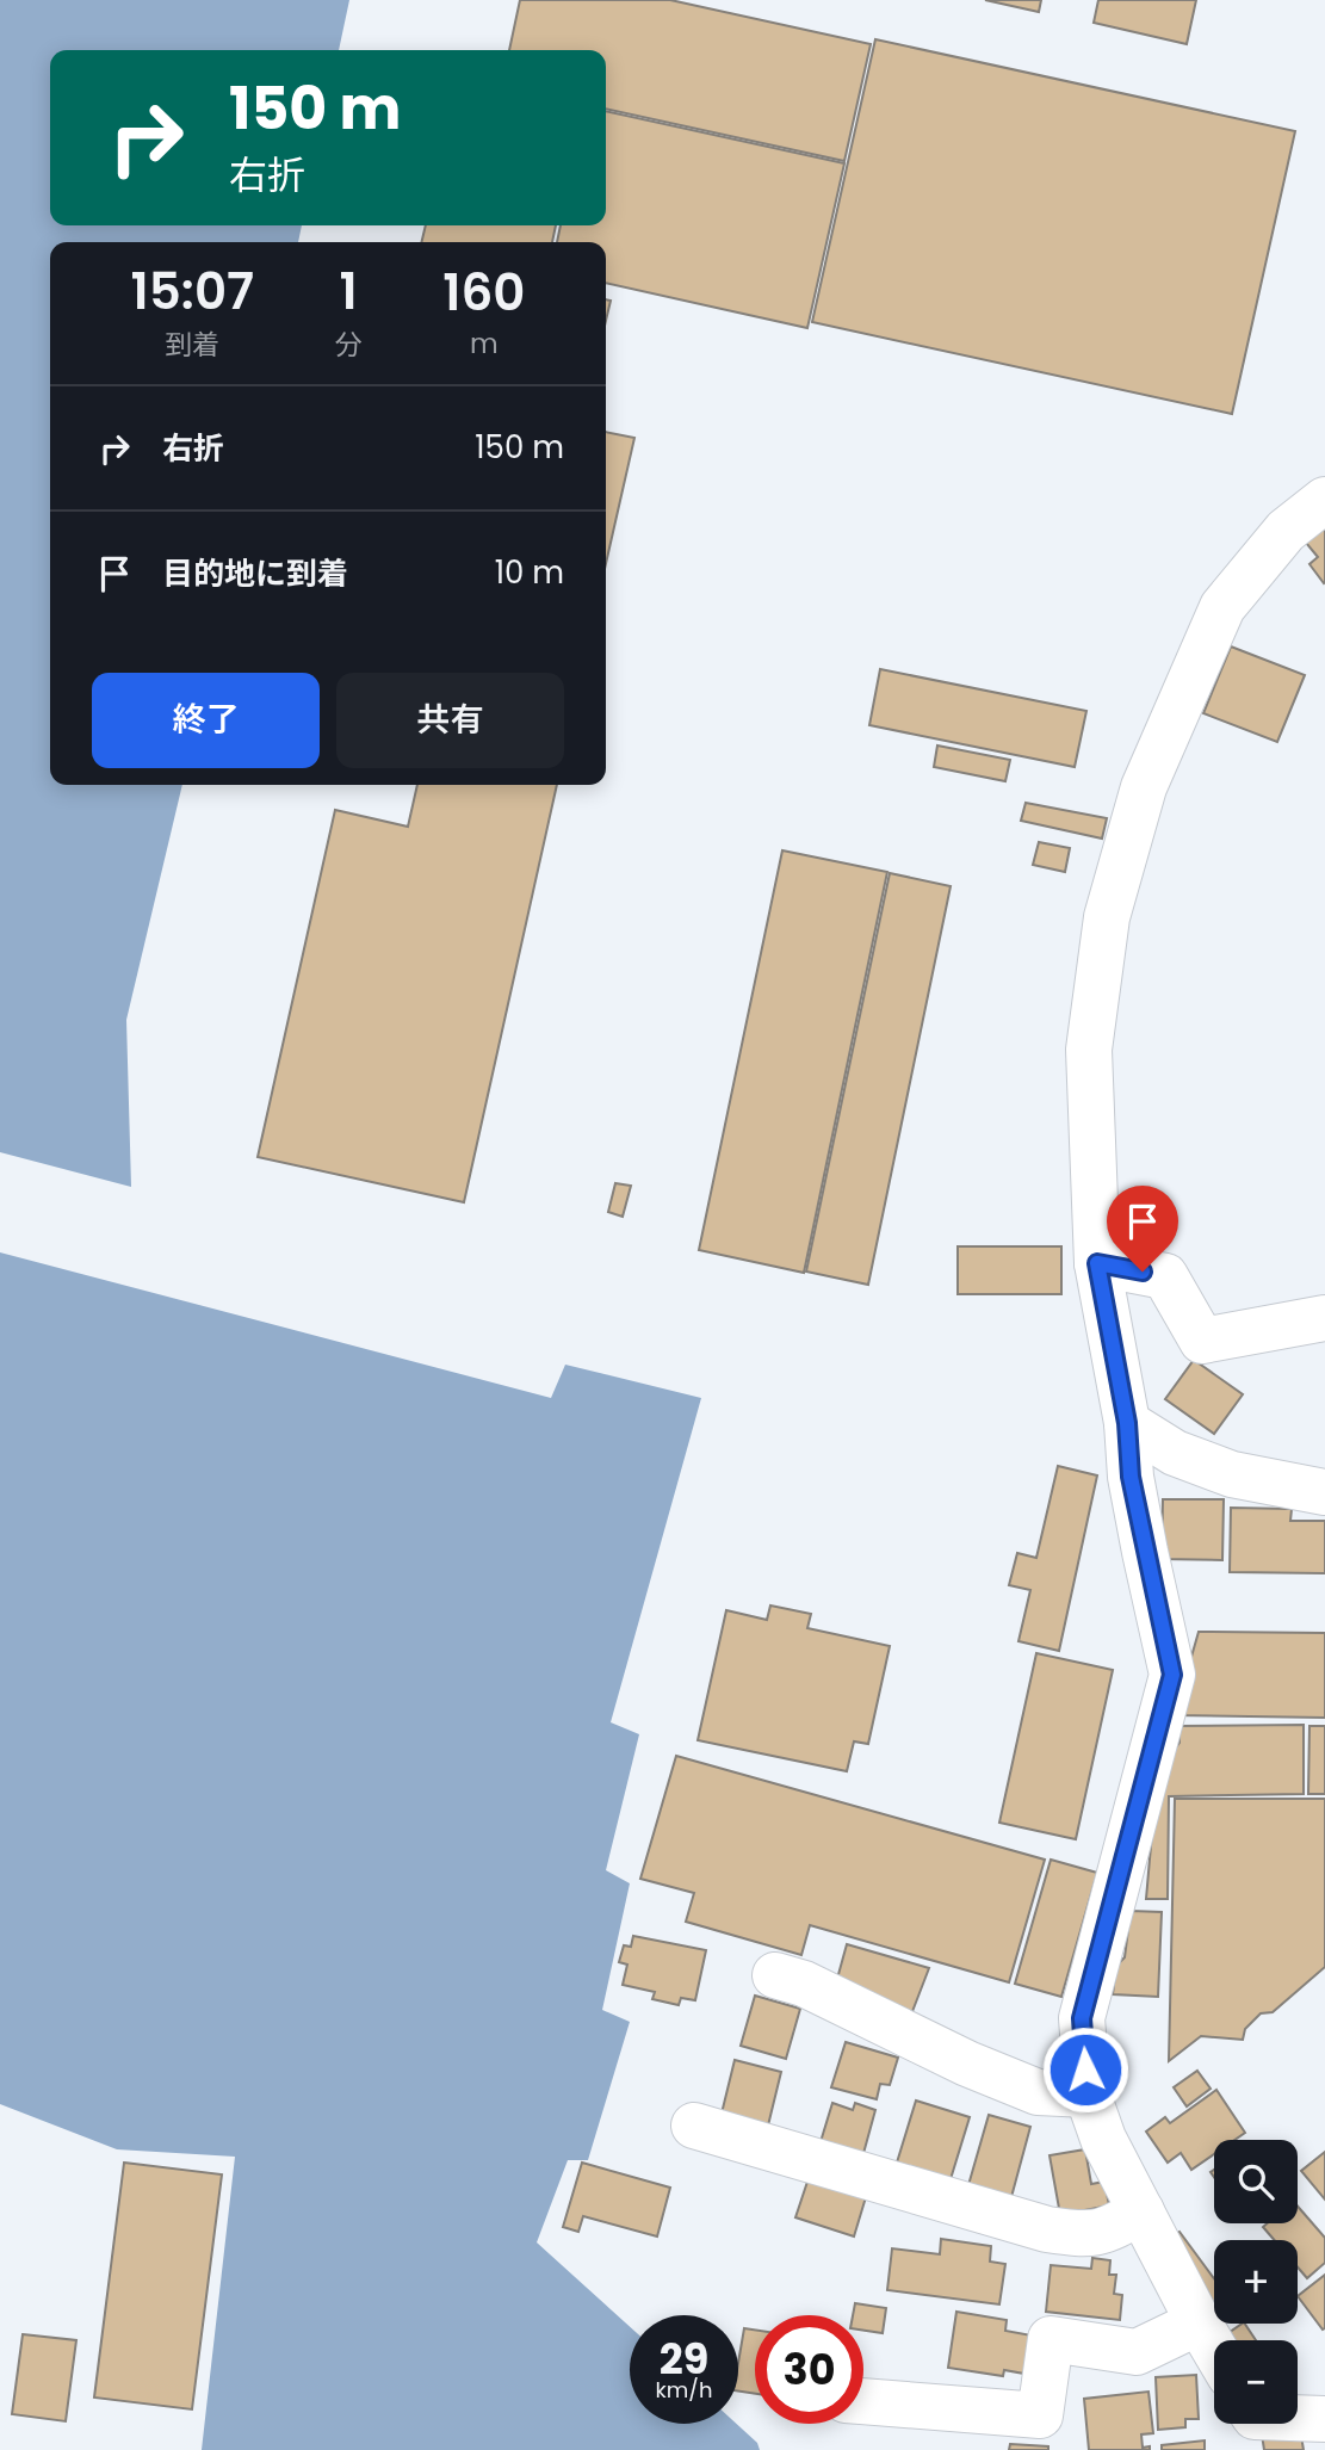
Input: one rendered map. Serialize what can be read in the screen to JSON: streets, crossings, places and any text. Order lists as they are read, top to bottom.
{
  "page": {
    "turn": ["150 m", "右折"],
    "eta": [
      "15:07",
      "到着",
      "1",
      "分",
      "160",
      "m"
    ],
    "list": [
      {
        "name": "右折",
        "value": "150 m"
      },
      {
        "name": "目的地に到着",
        "value": "10 m"
      }
    ],
    "buttons": ["終了", "共有"],
    "map_buttons": ["+", "−"],
    "speed": "29 km/h",
    "limit": "30"
  }
}
